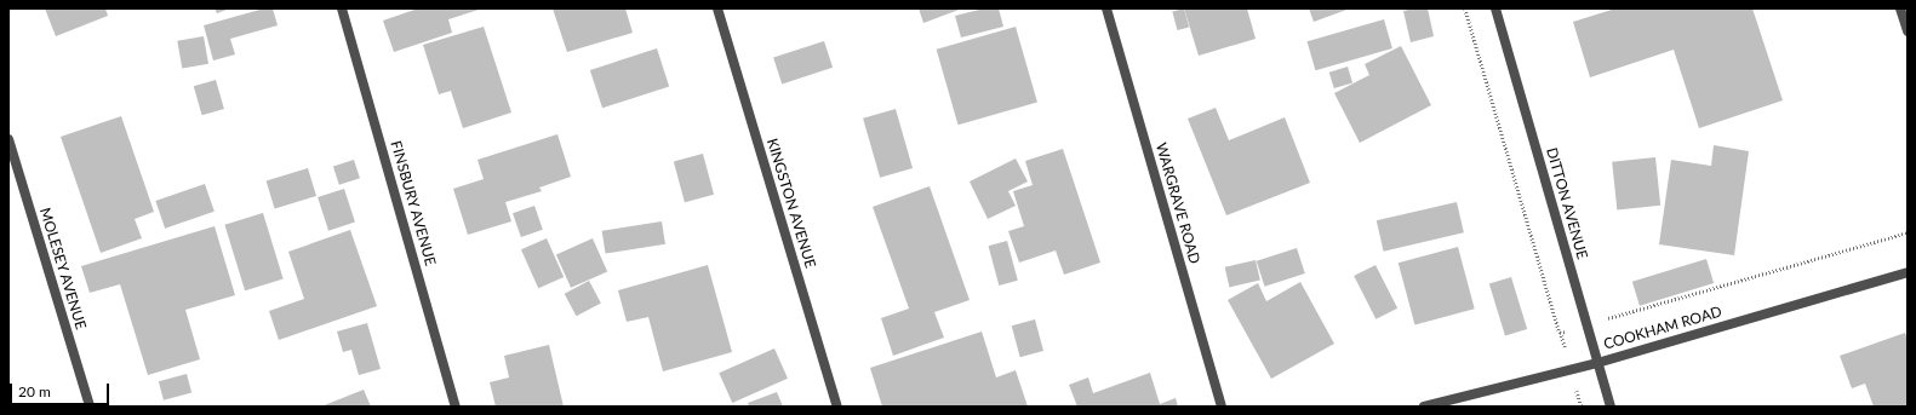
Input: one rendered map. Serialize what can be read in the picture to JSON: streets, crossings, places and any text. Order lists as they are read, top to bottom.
{
  "streets": {
    "street": [
      "FINSBURY AVENUE",
      "KINGSTON AVENUE",
      "WARGRAVE ROAD",
      "DITTON AVENUE",
      "MOLESEY AVENUE",
      "COOKHAM ROAD"
    ]
  },
  "crossings": [
    ["DITTON AVENUE", "COOKHAM ROAD"]
  ],
  "scale_bar": "20 m"
}
